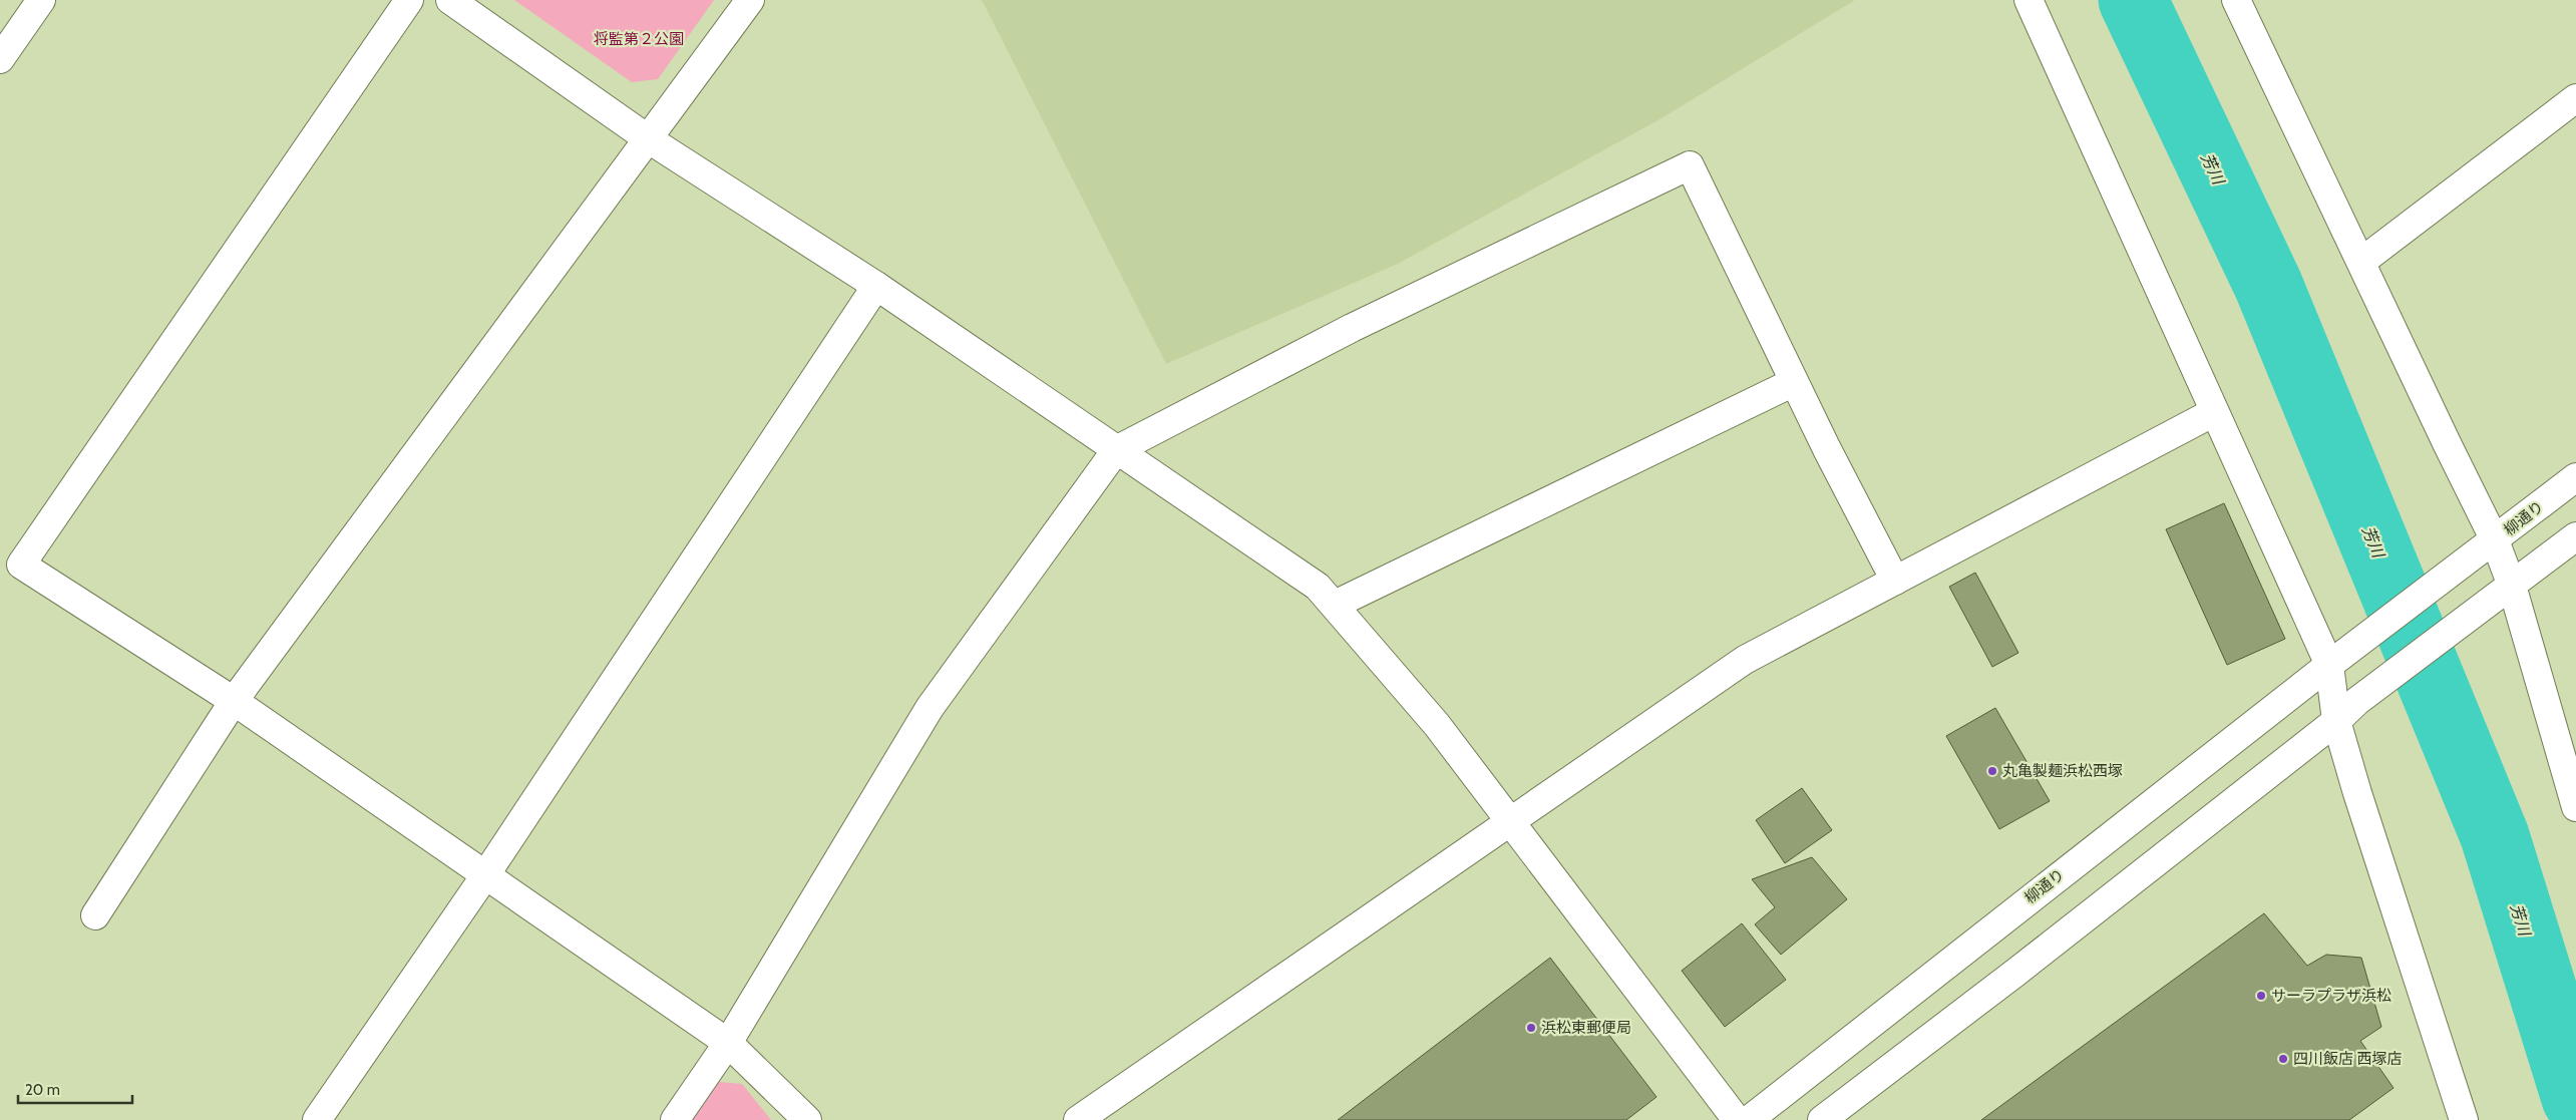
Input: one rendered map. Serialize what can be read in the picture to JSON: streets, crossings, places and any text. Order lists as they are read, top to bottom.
{
  "streets": {
    "street": ["柳通り"]
  },
  "water": ["芳川"],
  "parks": ["将監第２公園"],
  "places": [
    "丸亀製麺浜松西塚",
    "サーラプラザ浜松",
    "浜松東郵便局",
    "四川飯店 西塚店"
  ],
  "scale_bar": "20 m"
}
